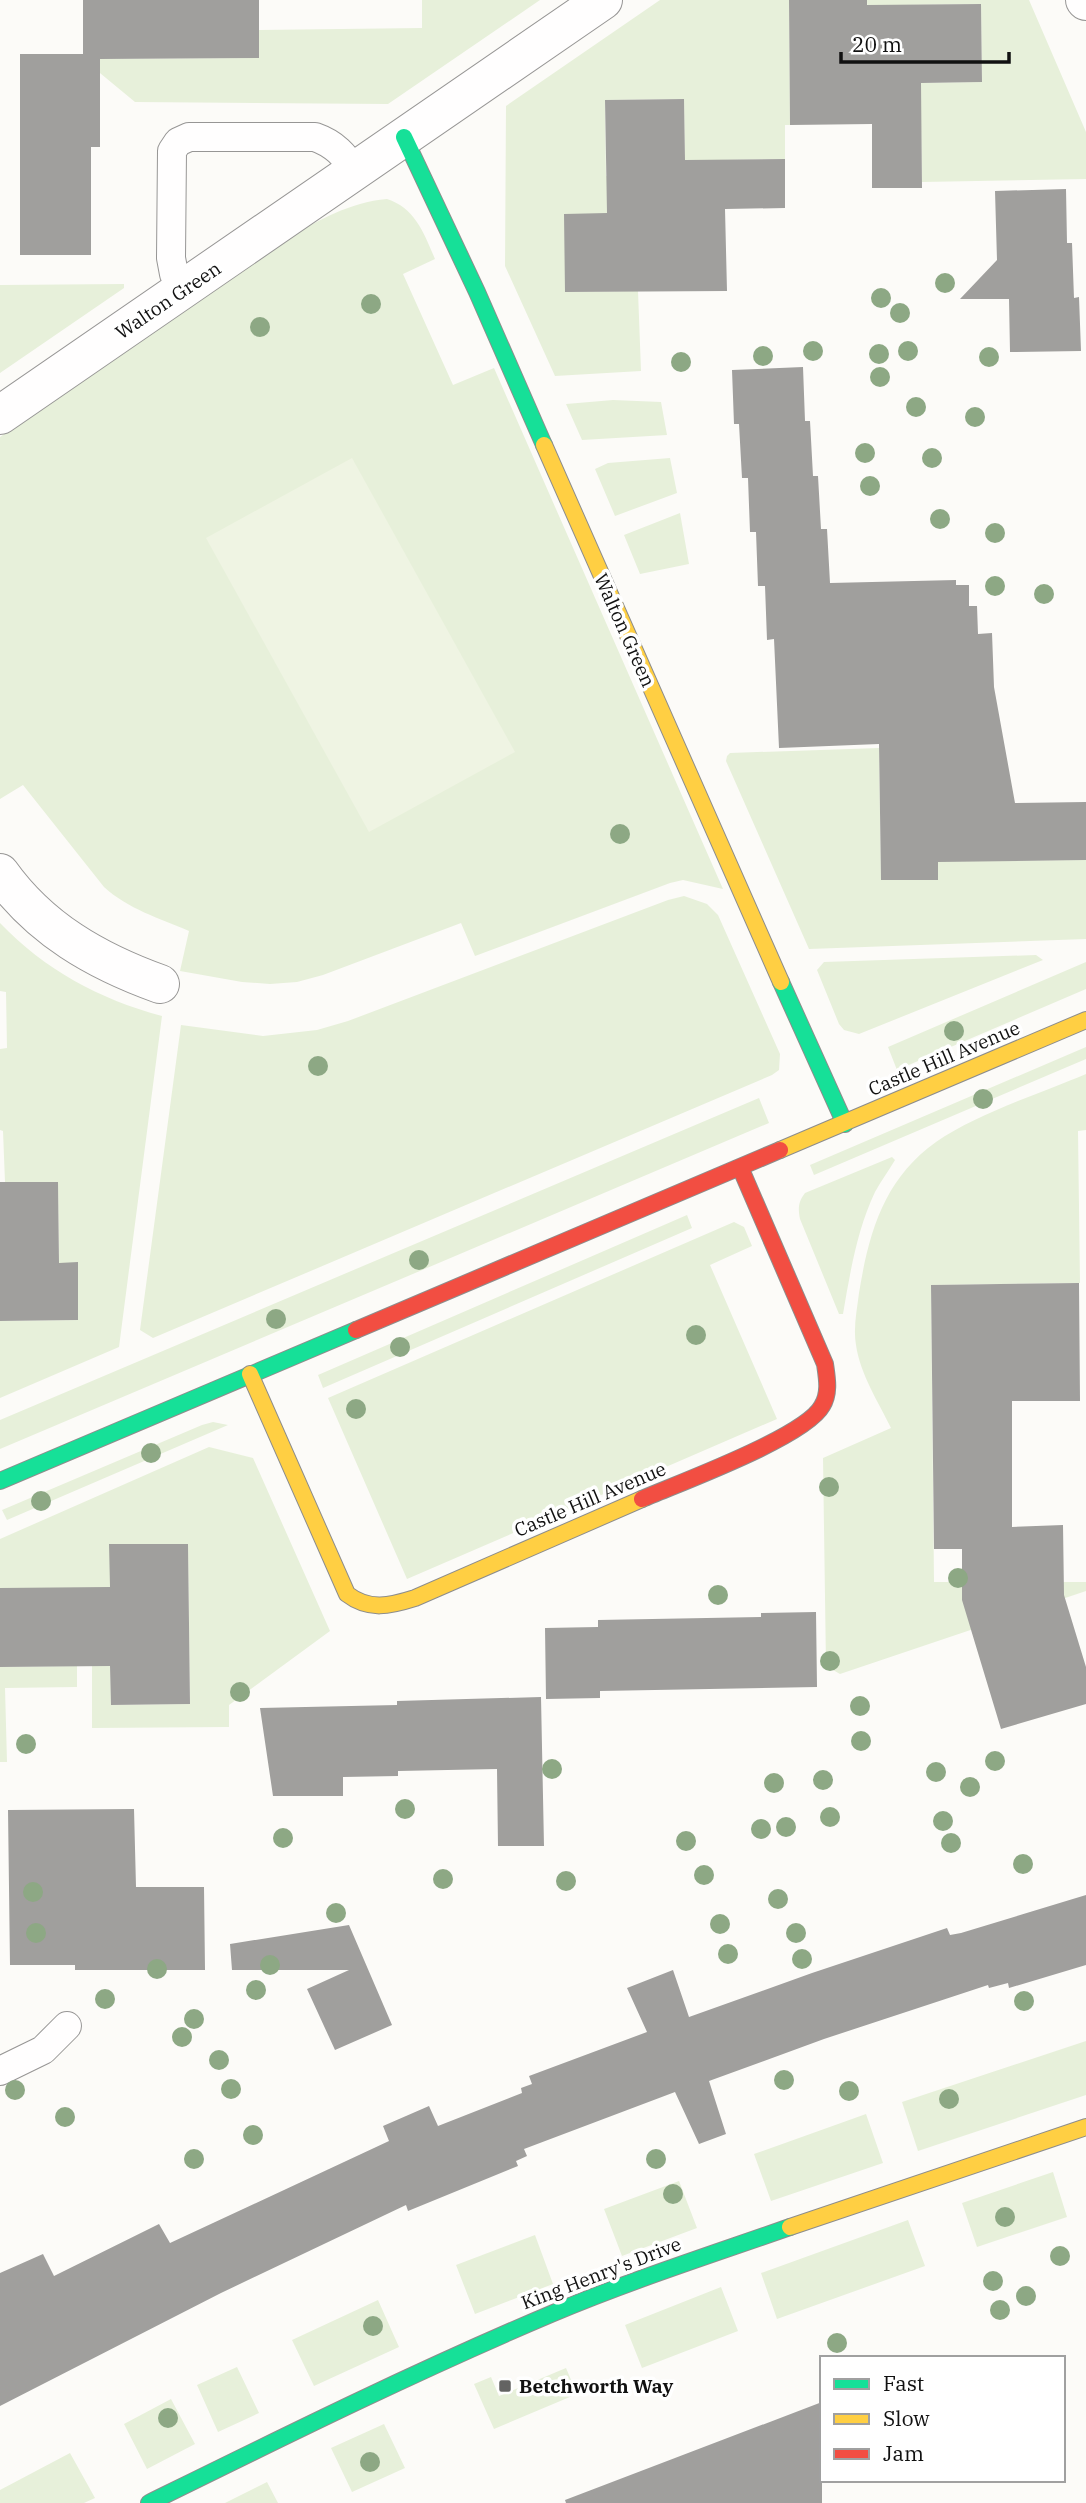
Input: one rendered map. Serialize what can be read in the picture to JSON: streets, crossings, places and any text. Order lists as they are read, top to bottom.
{
  "streets": {
    "street": ["Walton Green", "Castle Hill Avenue", "King Henry's Drive"]
  },
  "crossings": [
    ["Walton Green", "Castle Hill Avenue"]
  ],
  "places": {
    "transit": ["Betchworth Way"]
  },
  "legend": ["Fast", "Slow", "Jam"],
  "scale_bar": "20 m"
}
